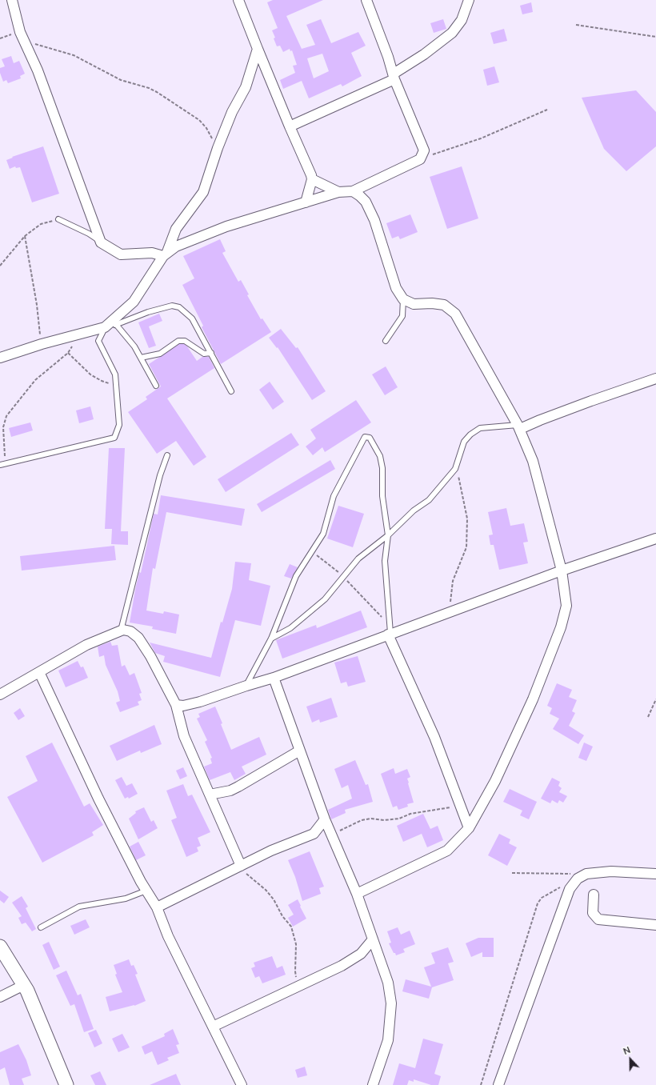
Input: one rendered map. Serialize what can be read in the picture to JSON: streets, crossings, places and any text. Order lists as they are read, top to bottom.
{
  "north": "top"
}
